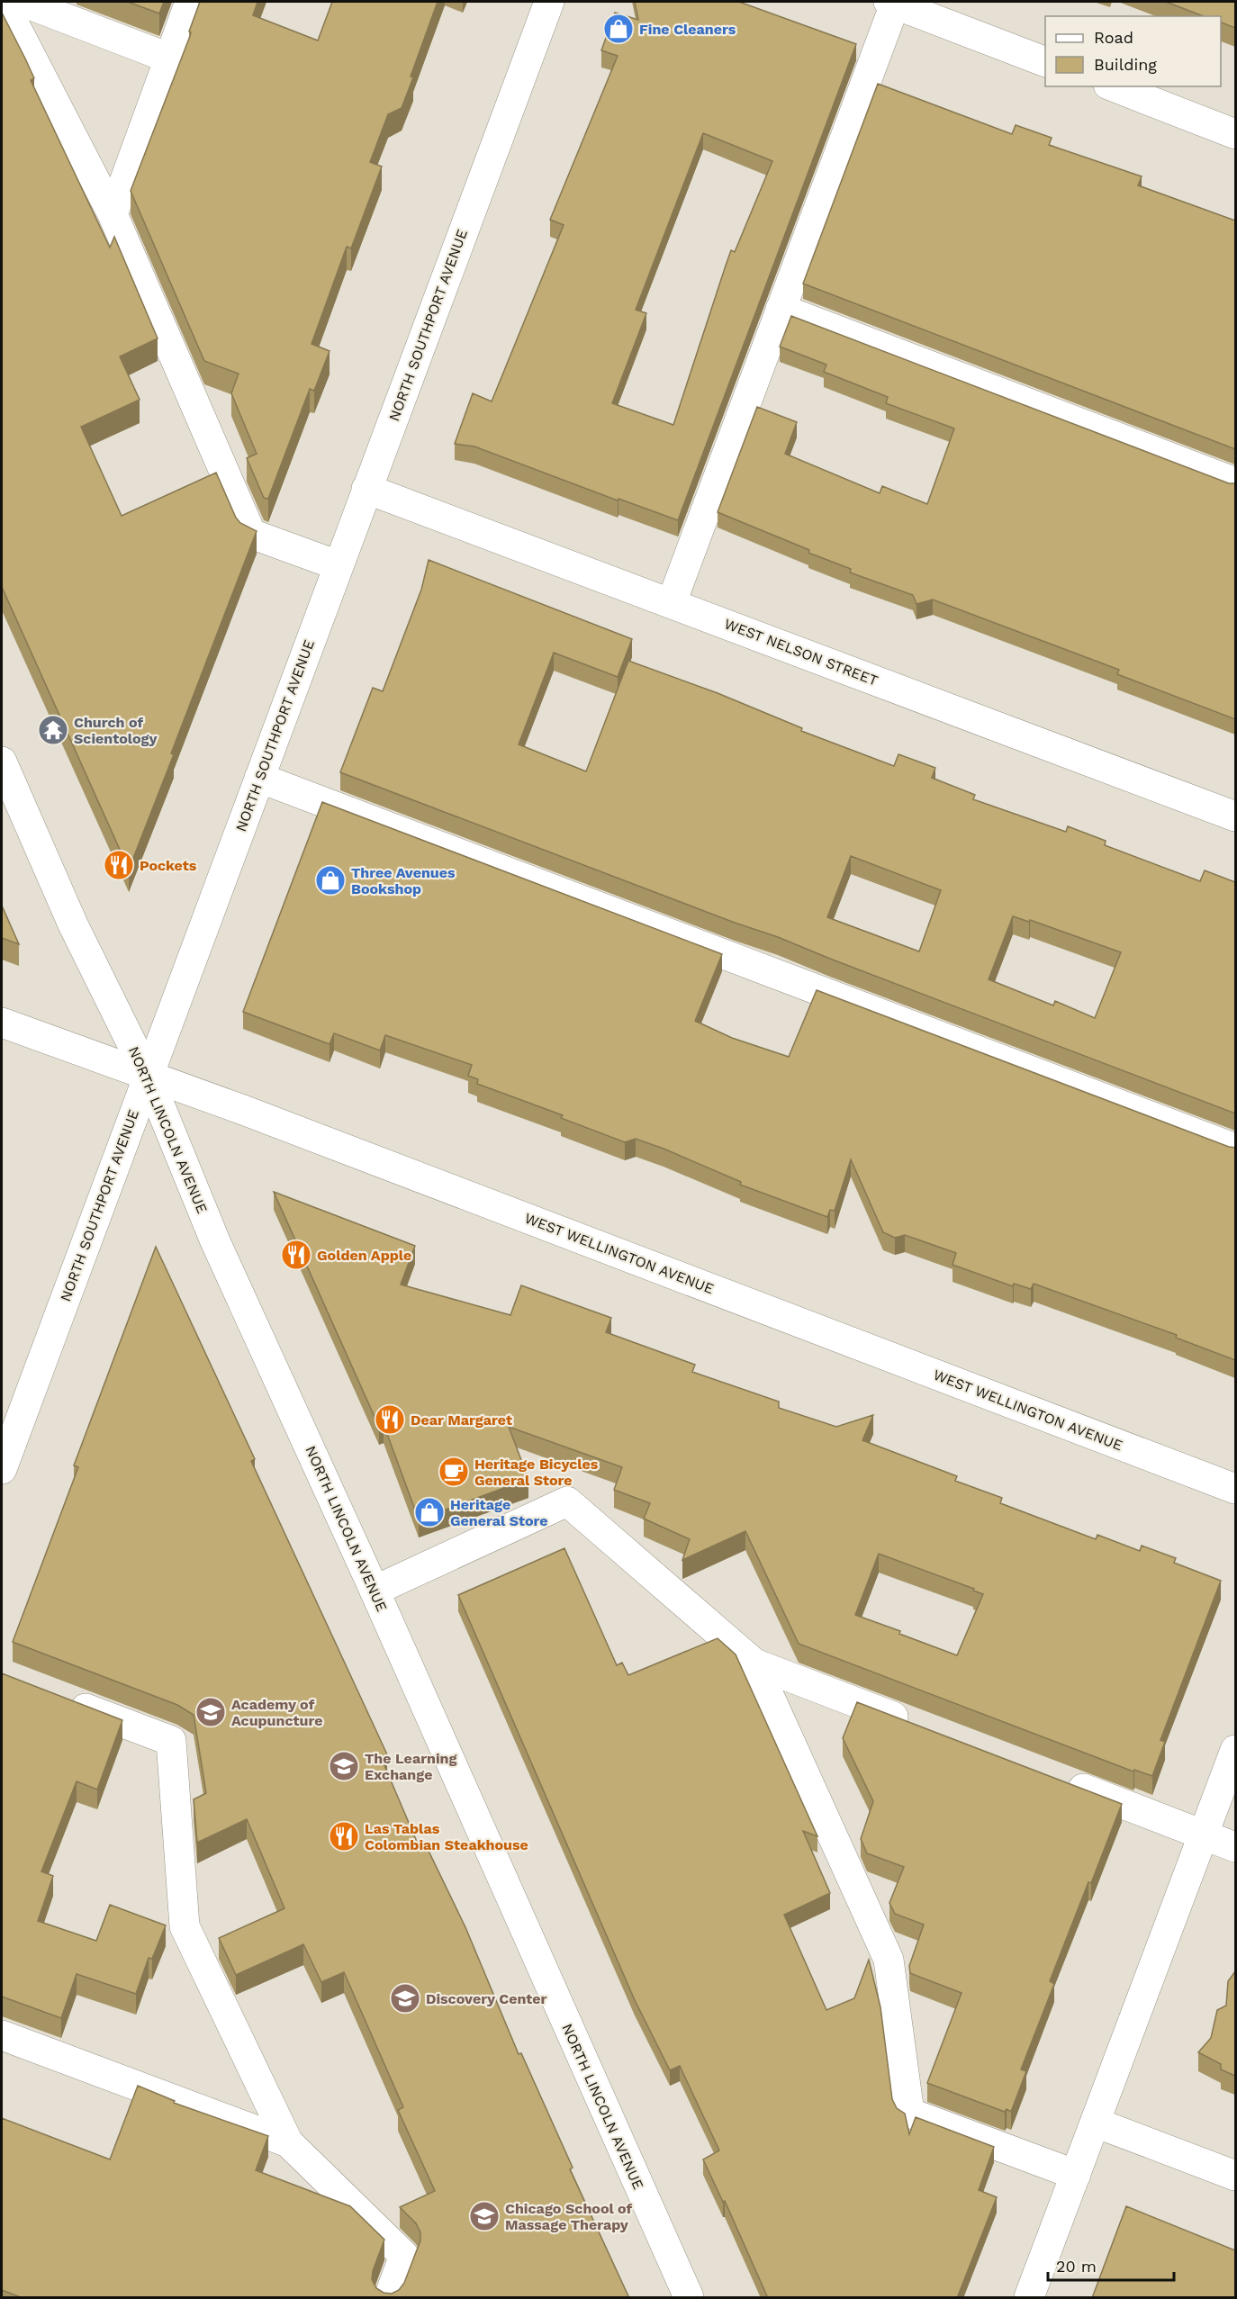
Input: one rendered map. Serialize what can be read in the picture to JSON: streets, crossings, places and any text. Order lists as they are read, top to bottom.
{
  "streets": {
    "street": [
      "NORTH SOUTHPORT AVENUE",
      "WEST NELSON STREET",
      "NORTH LINCOLN AVENUE",
      "WEST WELLINGTON AVENUE"
    ]
  },
  "crossings": [
    ["NORTH SOUTHPORT AVENUE", "WEST NELSON STREET"],
    ["NORTH SOUTHPORT AVENUE", "NORTH LINCOLN AVENUE"],
    ["NORTH SOUTHPORT AVENUE", "WEST WELLINGTON AVENUE"],
    ["NORTH LINCOLN AVENUE", "WEST WELLINGTON AVENUE"]
  ],
  "places": {
    "shop": ["Fine Cleaners", "Three Avenues Bookshop", "Heritage General Store"],
    "temple": ["Church of Scientology"],
    "restaurant": [
      "Pockets",
      "Golden Apple",
      "Dear Margaret",
      "Las Tablas Colombian Steakhouse"
    ],
    "cafe": ["Heritage Bicycles General Store"],
    "school or university": [
      "Academy of Acupuncture",
      "The Learning Exchange",
      "Discovery Center",
      "Chicago School of Massage Therapy"
    ]
  },
  "legend": ["Road", "Building"],
  "scale_bar": "20 m"
}
